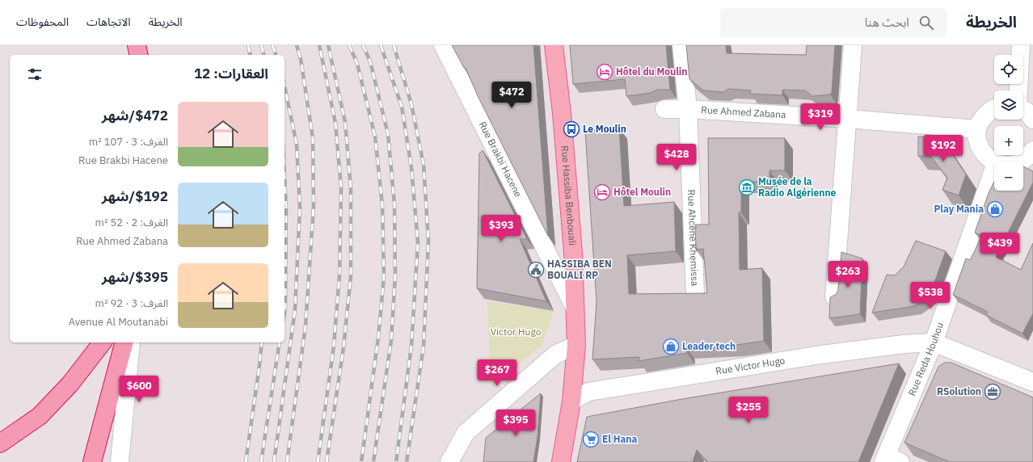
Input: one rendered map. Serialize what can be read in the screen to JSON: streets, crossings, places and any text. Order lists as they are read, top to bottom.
{
  "streets": {
    "main road": ["Rue Hassiba Benbouali"],
    "street": [
      "Rue Ahmed Zabana",
      "Rue Brakbi Hacene",
      "Rue Ahcène Khemissa",
      "Rue Reda Houhou",
      "Rue Victor Hugo"
    ]
  },
  "crossings": [
    ["Rue Ahmed Zabana", "Rue Ahcène Khemissa"],
    ["Rue Brakbi Hacene", "Rue Hassiba Benbouali"],
    ["Rue Hassiba Benbouali", "Rue Victor Hugo"],
    ["Rue Reda Houhou", "Rue Victor Hugo"]
  ],
  "parks": ["Victor Hugo"],
  "places": {
    "hotel": ["Hôtel du Moulin", "Hôtel Moulin"],
    "bus stop": ["Le Moulin"],
    "museum": ["Musée de la Radio Algérienne"],
    "shop": ["Play Mania", "Leader tech"],
    "public building": ["HASSIBA BEN BOUALI RP"],
    "office": ["RSolution"],
    "supermarket": ["El Hana"]
  },
  "page": {
    "header": "الخريطة",
    "search": "ابحث هنا",
    "nav": ["الخريطة", "الاتجاهات", "المحفوظات"],
    "map_buttons": ["+", "−"],
    "heading": "العقارات: 12",
    "price": [
      "$472",
      "$319",
      "$192",
      "$428",
      "$393",
      "$439",
      "$263",
      "$538",
      "$267",
      "$600",
      "$255",
      "$395"
    ],
    "list": [
      {
        "name": "$472/شهر",
        "note": "الغرف: 3 · 107 m² · Rue Brakbi Hacene"
      },
      {
        "name": "$192/شهر",
        "note": "الغرف: 2 · 52 m² · Rue Ahmed Zabana"
      },
      {
        "name": "$395/شهر",
        "note": "الغرف: 3 · 92 m² · Avenue Al Moutanabi"
      }
    ]
  }
}
